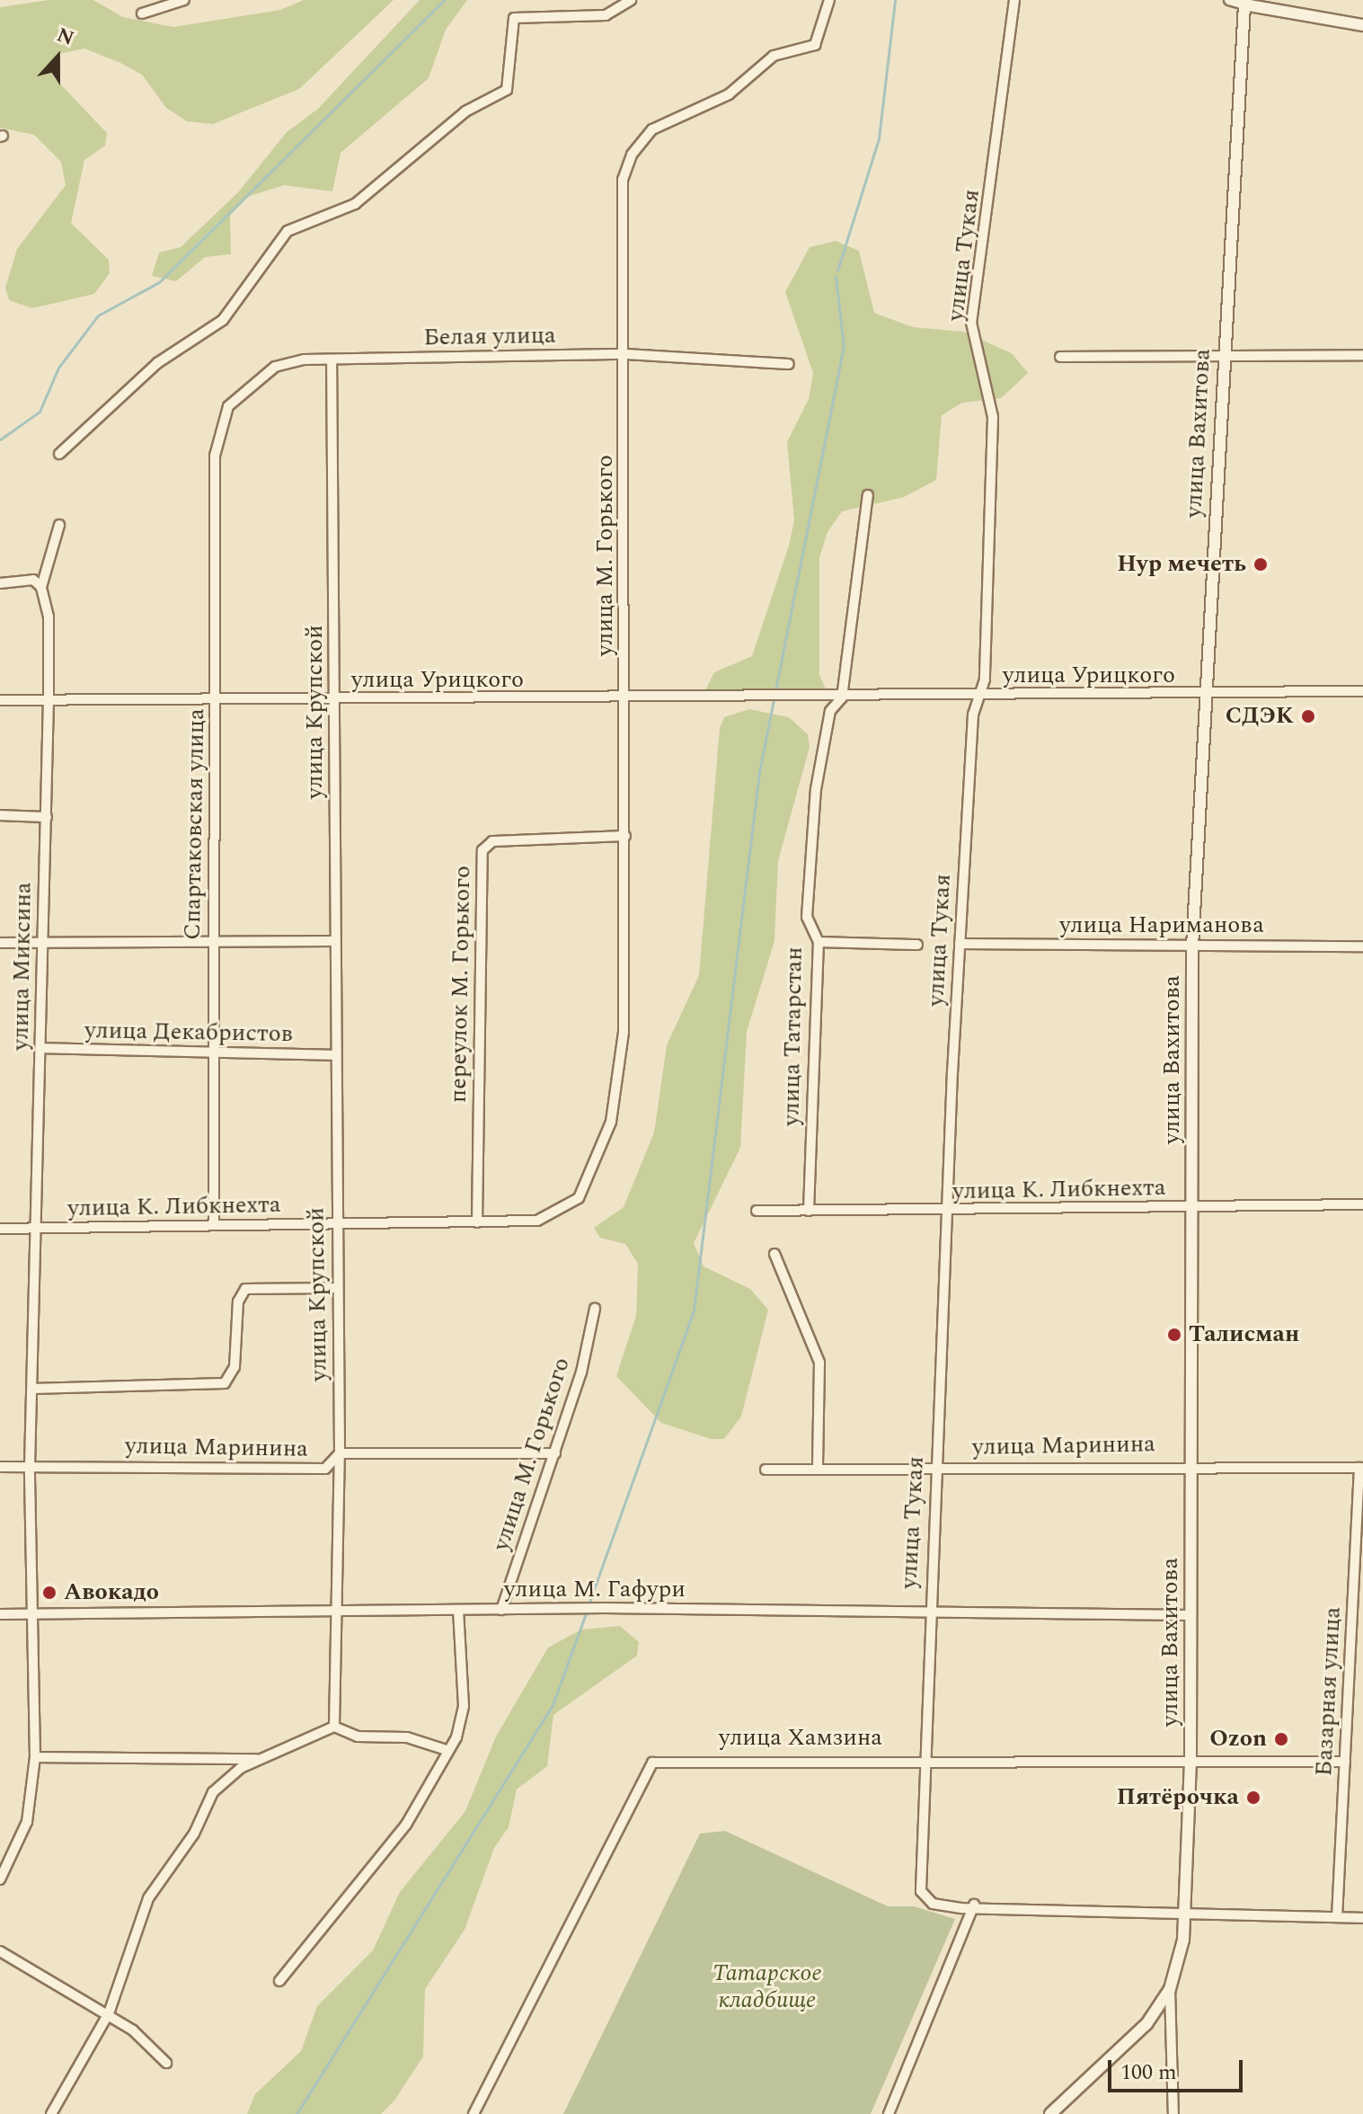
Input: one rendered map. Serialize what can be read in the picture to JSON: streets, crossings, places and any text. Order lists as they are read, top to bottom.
{
  "streets": {
    "street": [
      "улица Тукая",
      "Белая улица",
      "улица Вахитова",
      "улица М. Горького",
      "улица Урицкого",
      "улица Крупской",
      "Спартаковская улица",
      "улица Нариманова",
      "улица Миксина",
      "переулок М. Горького",
      "улица Декабристов",
      "улица Татарстан",
      "улица К. Либкнехта",
      "улица Маринина",
      "улица М. Гафури",
      "Базарная улица",
      "улица Хамзина"
    ]
  },
  "crossings": [
    ["улица Тукая", "улица Урицкого"],
    ["улица Тукая", "улица Нариманова"],
    ["улица Тукая", "улица К. Либкнехта"],
    ["улица Тукая", "улица Маринина"],
    ["улица Тукая", "улица М. Гафури"],
    ["улица Тукая", "улица Хамзина"],
    ["Белая улица", "улица М. Горького"],
    ["Белая улица", "улица Крупской"],
    ["Белая улица", "Спартаковская улица"],
    ["улица Вахитова", "улица Урицкого"],
    ["улица Вахитова", "улица Нариманова"],
    ["улица Вахитова", "улица К. Либкнехта"],
    ["улица Вахитова", "улица Маринина"],
    ["улица Вахитова", "улица М. Гафури"],
    ["улица Вахитова", "улица Хамзина"],
    ["улица М. Горького", "улица Урицкого"],
    ["улица М. Горького", "переулок М. Горького"],
    ["улица М. Горького", "улица К. Либкнехта"],
    ["улица М. Горького", "улица Маринина"],
    ["улица М. Горького", "улица М. Гафури"],
    ["улица Урицкого", "улица Крупской"],
    ["улица Урицкого", "Спартаковская улица"],
    ["улица Урицкого", "улица Миксина"],
    ["улица Урицкого", "улица Татарстан"],
    ["улица Крупской", "улица Декабристов"],
    ["улица Крупской", "улица К. Либкнехта"],
    ["улица Крупской", "улица Маринина"],
    ["улица Крупской", "улица М. Гафури"],
    ["Спартаковская улица", "улица Декабристов"],
    ["Спартаковская улица", "улица К. Либкнехта"],
    ["улица Миксина", "улица Декабристов"],
    ["улица Миксина", "улица К. Либкнехта"],
    ["улица Миксина", "улица Маринина"],
    ["улица Миксина", "улица М. Гафури"],
    ["переулок М. Горького", "улица К. Либкнехта"],
    ["улица Татарстан", "улица К. Либкнехта"],
    ["улица Маринина", "Базарная улица"],
    ["Базарная улица", "улица Хамзина"]
  ],
  "parks": ["Татарское кладбище"],
  "places": [
    "Нур мечеть",
    "СДЭК",
    "Талисман",
    "Авокадо",
    "Ozon",
    "Пятёрочка"
  ],
  "scale_bar": "100 m",
  "north": "top"
}
